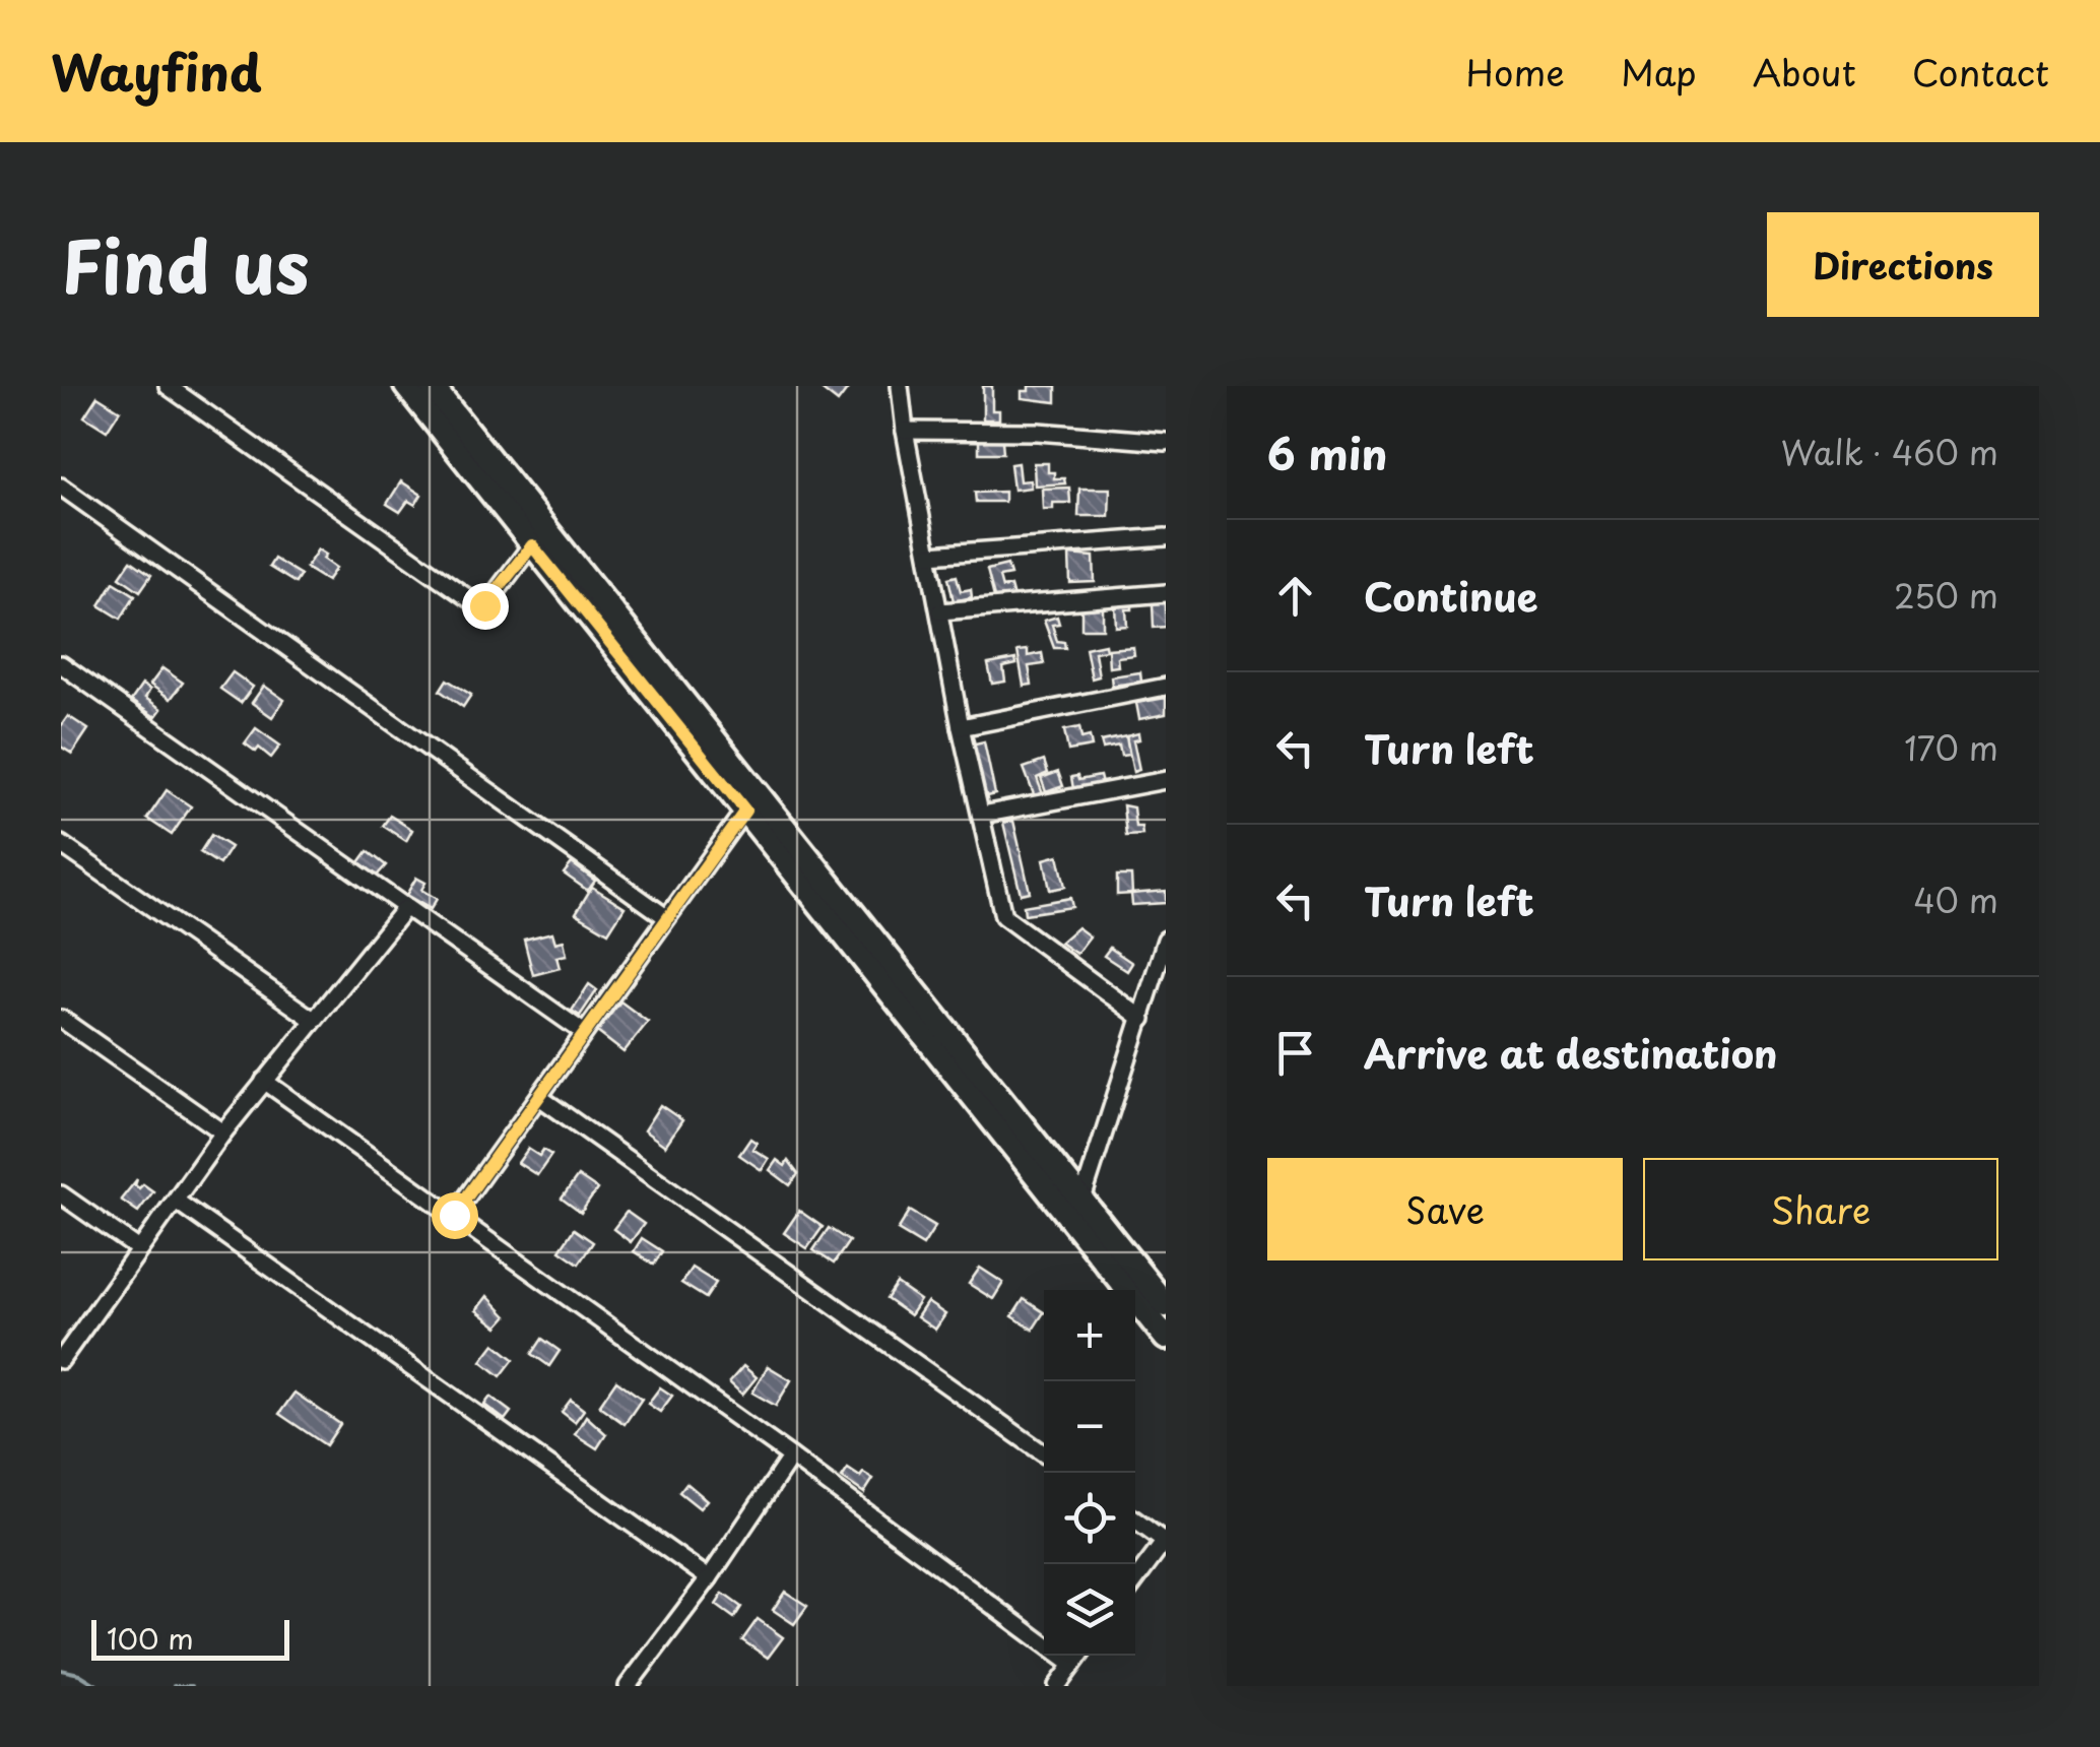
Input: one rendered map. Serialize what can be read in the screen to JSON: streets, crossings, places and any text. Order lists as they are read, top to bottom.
{
  "scale_bar": "100 m",
  "page": {
    "header": "Wayfind",
    "nav": [
      "Home",
      "Map",
      "About",
      "Contact"
    ],
    "title": "Find us",
    "buttons": [
      "Directions",
      ["Save", "Share"]
    ],
    "heading": ["6 min", "Walk · 460 m"],
    "list": [
      ["Continue", "250 m"],
      ["Turn left", "170 m"],
      ["Turn left", "40 m"],
      "Arrive at destination"
    ],
    "map_buttons": ["+", "−"],
    "scale": "100 m"
  }
}
